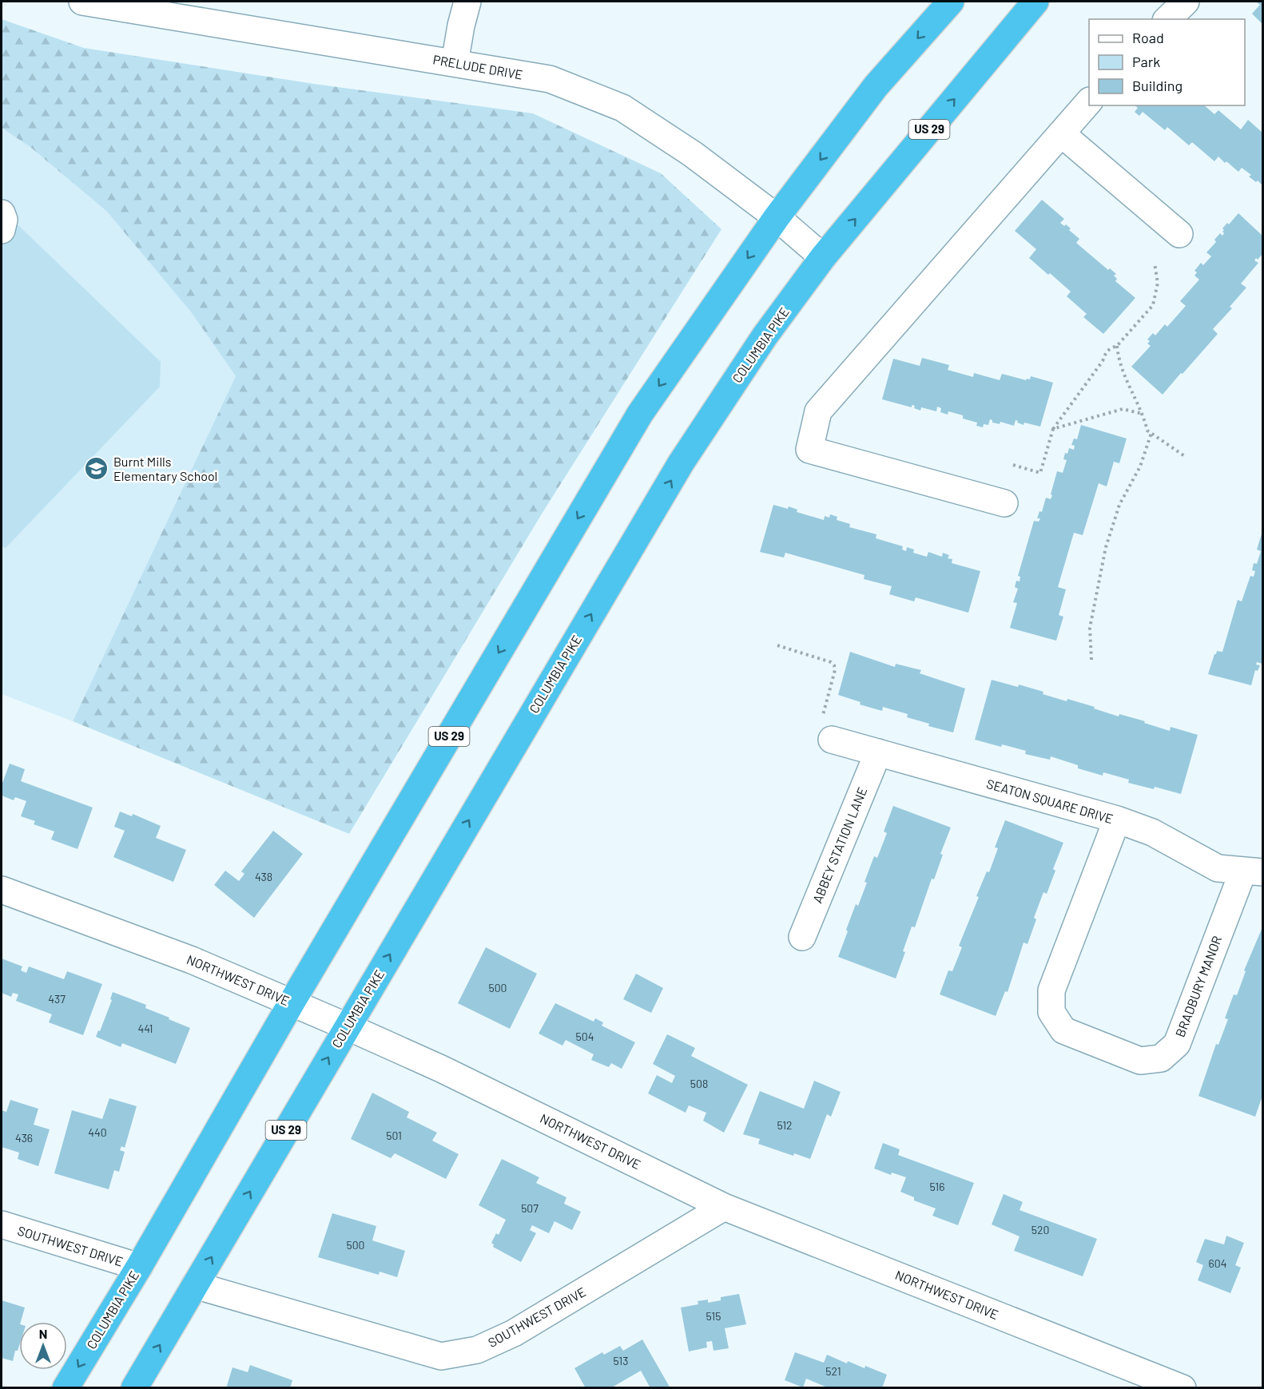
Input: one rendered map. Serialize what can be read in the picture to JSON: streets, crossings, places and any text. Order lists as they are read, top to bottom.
{
  "streets": {
    "highway": ["US 29", "COLUMBIA PIKE"],
    "street": [
      "PRELUDE DRIVE",
      "SEATON SQUARE DRIVE",
      "ABBEY STATION LANE",
      "NORTHWEST DRIVE",
      "BRADBURY MANOR",
      "SOUTHWEST DRIVE"
    ]
  },
  "crossings": [
    ["PRELUDE DRIVE", "COLUMBIA PIKE"],
    ["COLUMBIA PIKE", "NORTHWEST DRIVE"],
    ["COLUMBIA PIKE", "SOUTHWEST DRIVE"],
    ["SEATON SQUARE DRIVE", "ABBEY STATION LANE"],
    ["SEATON SQUARE DRIVE", "BRADBURY MANOR"],
    ["NORTHWEST DRIVE", "SOUTHWEST DRIVE"]
  ],
  "places": {
    "school or university": ["Burnt Mills Elementary School"]
  },
  "house_numbers": [
    "438",
    "500",
    "437",
    "441",
    "504",
    "508",
    "512",
    "440",
    "501",
    "436",
    "516",
    "507",
    "520",
    "500",
    "604",
    "515",
    "513",
    "521"
  ],
  "legend": ["Road", "Park", "Building"],
  "north": "top"
}
